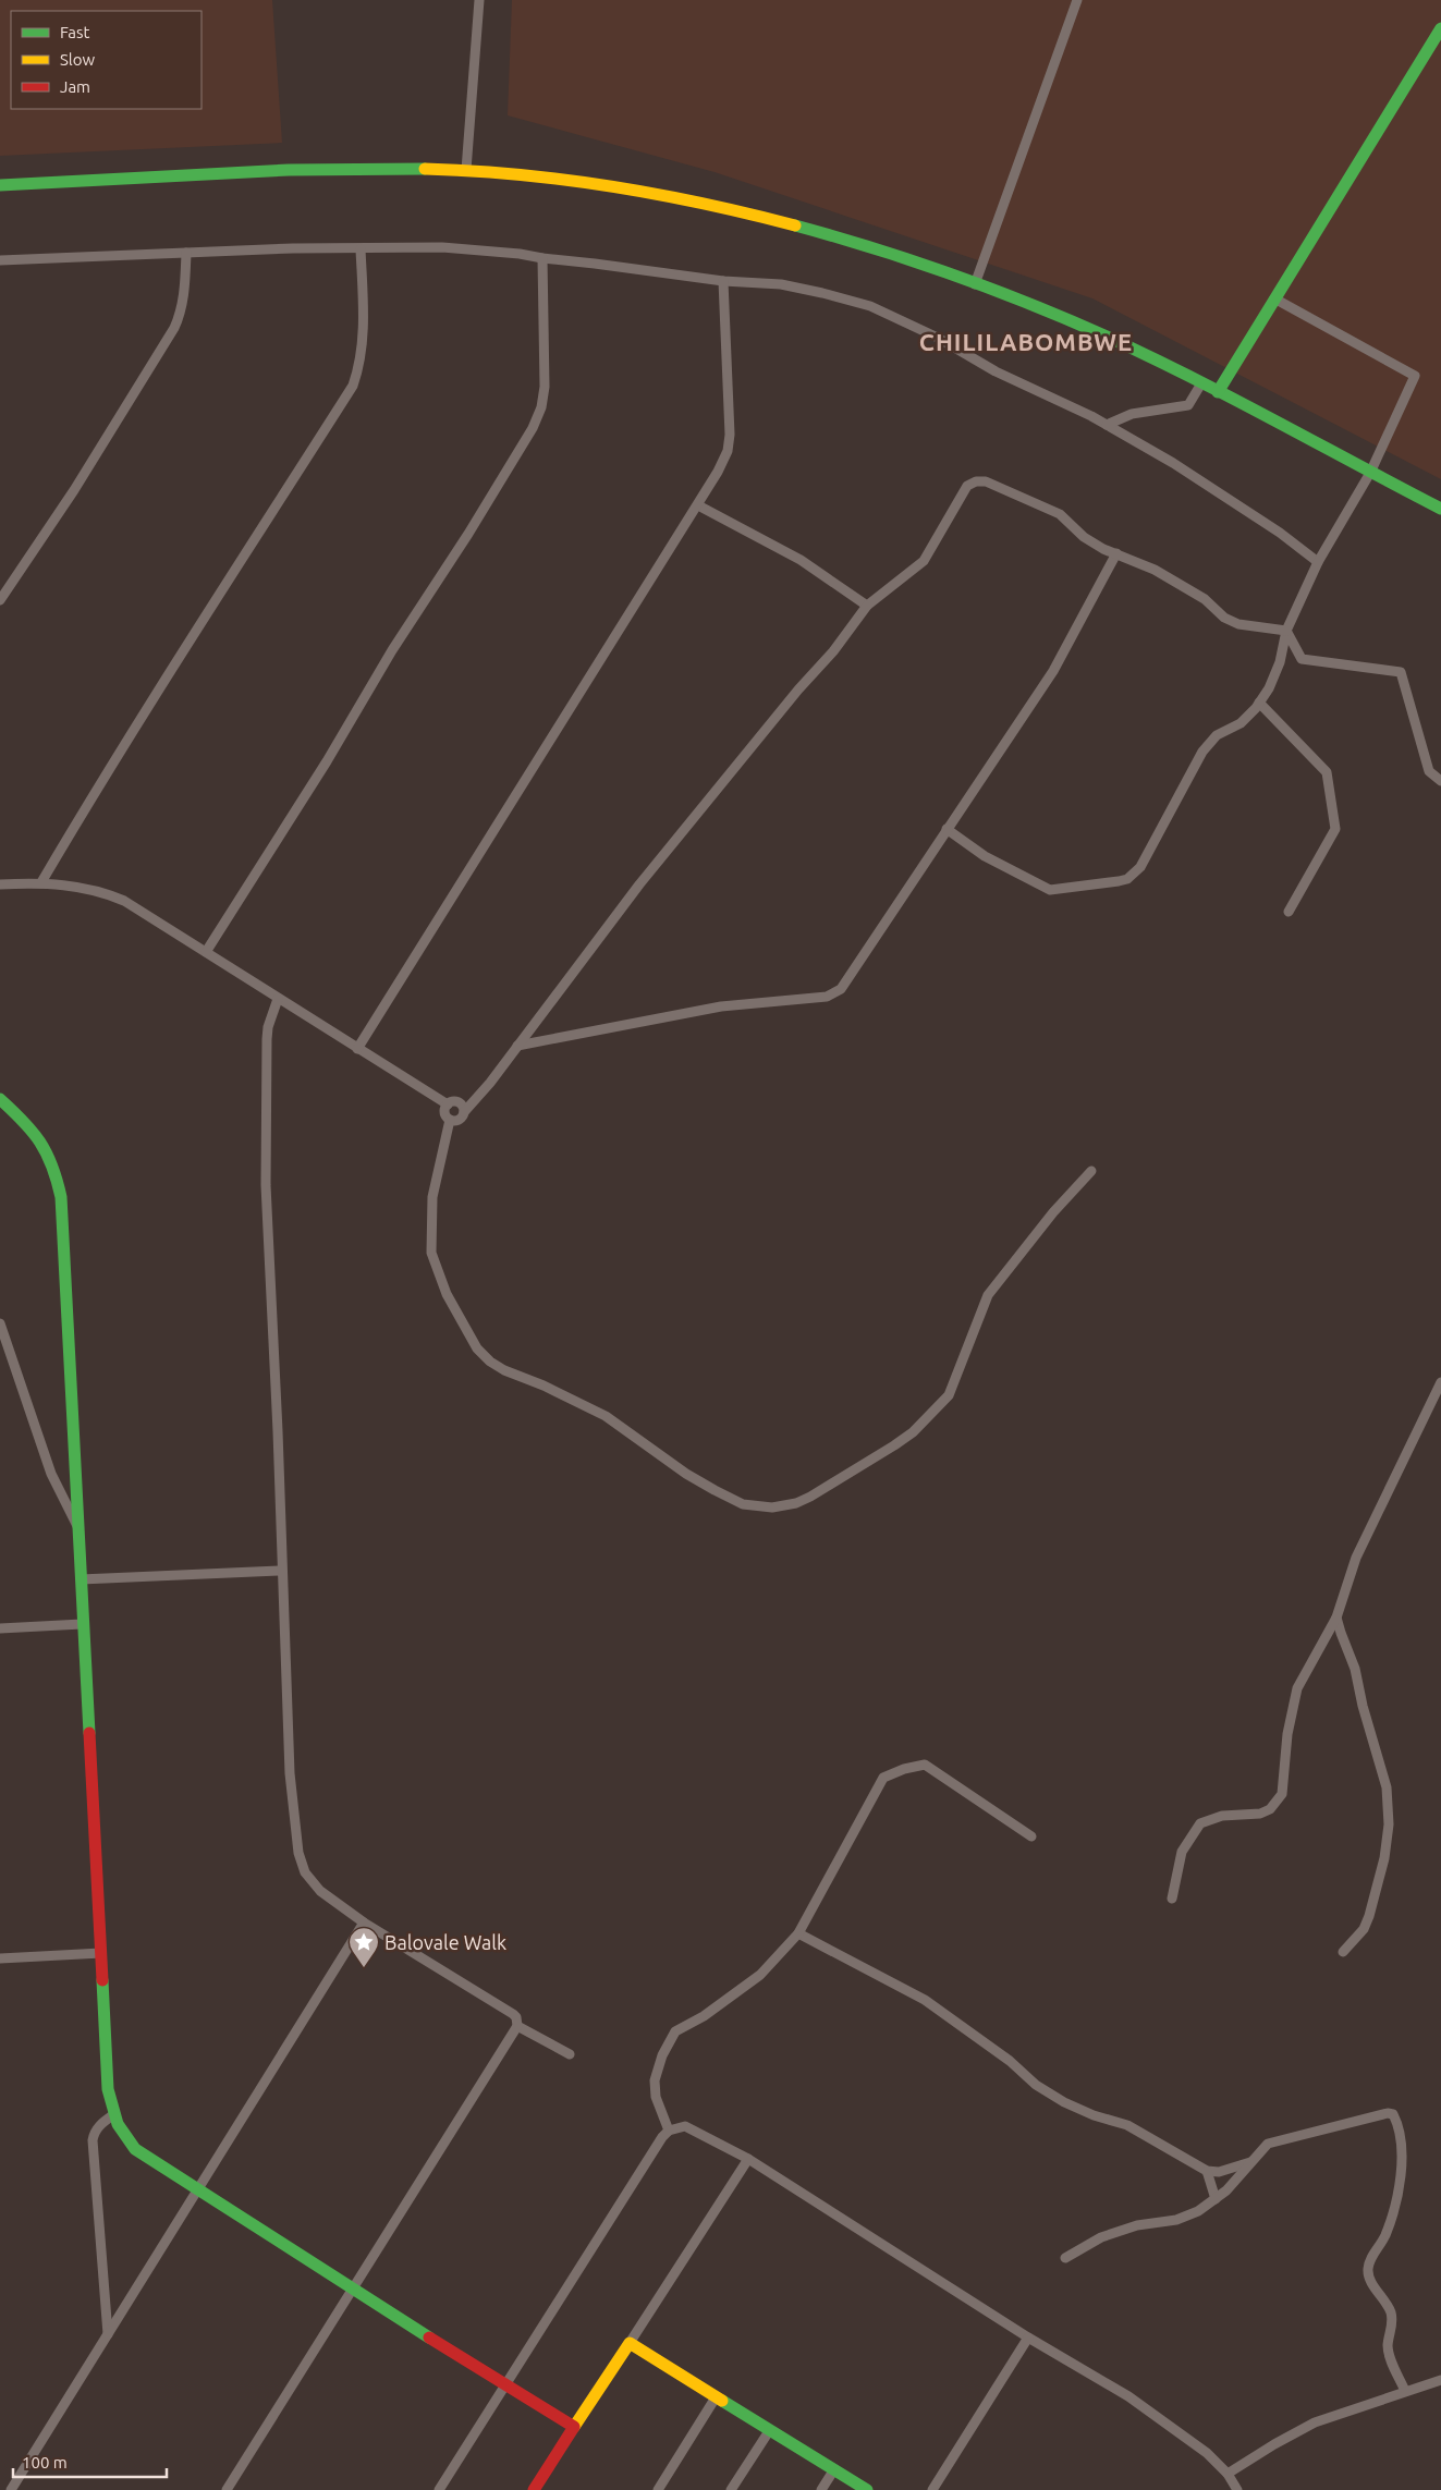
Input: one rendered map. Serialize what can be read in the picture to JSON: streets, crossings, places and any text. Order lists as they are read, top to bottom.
{
  "districts": ["CHILILABOMBWE"],
  "places": {
    "place": ["Balovale Walk"]
  },
  "legend": ["Fast", "Slow", "Jam"],
  "scale_bar": "100 m"
}
